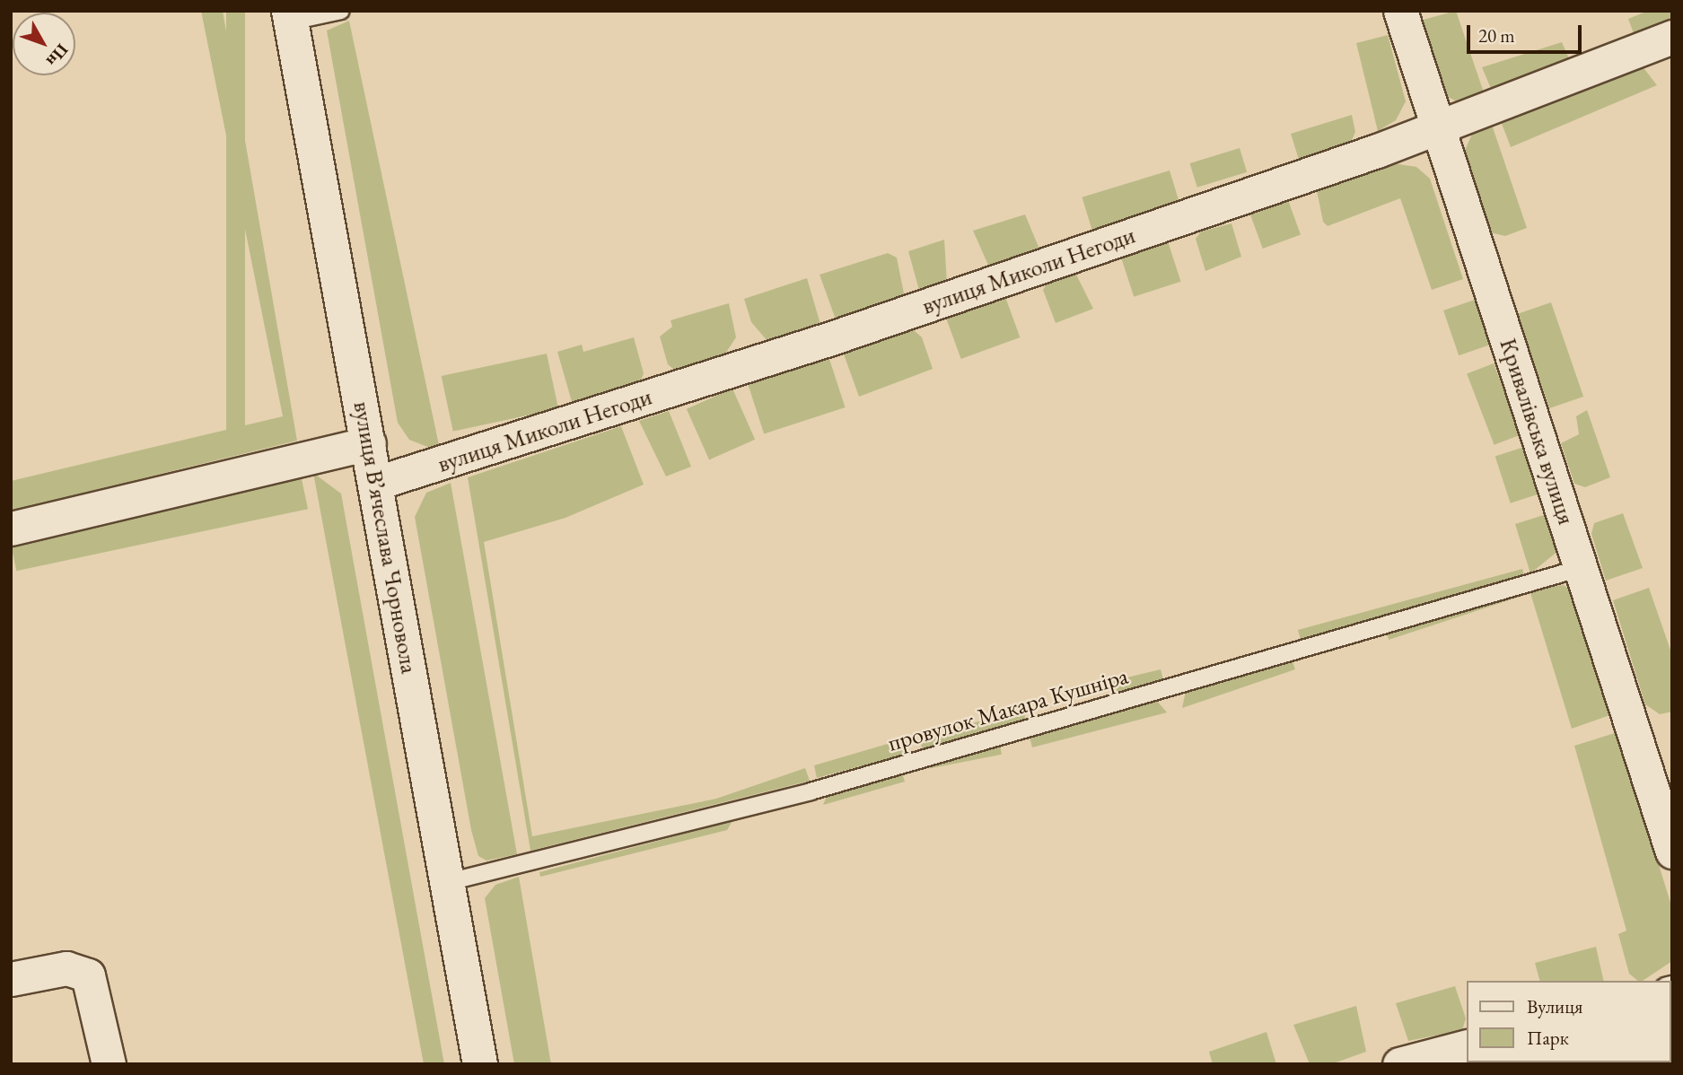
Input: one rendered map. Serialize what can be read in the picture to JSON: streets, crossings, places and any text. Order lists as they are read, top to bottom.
{
  "streets": {
    "main road": ["вулиця Вʼячеслава Чорновола"],
    "street": ["вулиця Миколи Негоди", "Кривалівська вулиця"],
    "lane": ["провулок Макара Кушніра"]
  },
  "crossings": [
    ["вулиця Миколи Негоди", "Кривалівська вулиця"],
    ["вулиця Миколи Негоди", "вулиця Вʼячеслава Чорновола"],
    ["Кривалівська вулиця", "провулок Макара Кушніра"],
    ["вулиця Вʼячеслава Чорновола", "провулок Макара Кушніра"]
  ],
  "legend": ["Вулиця", "Парк"],
  "scale_bar": "20 m",
  "north": "bottom right"
}
